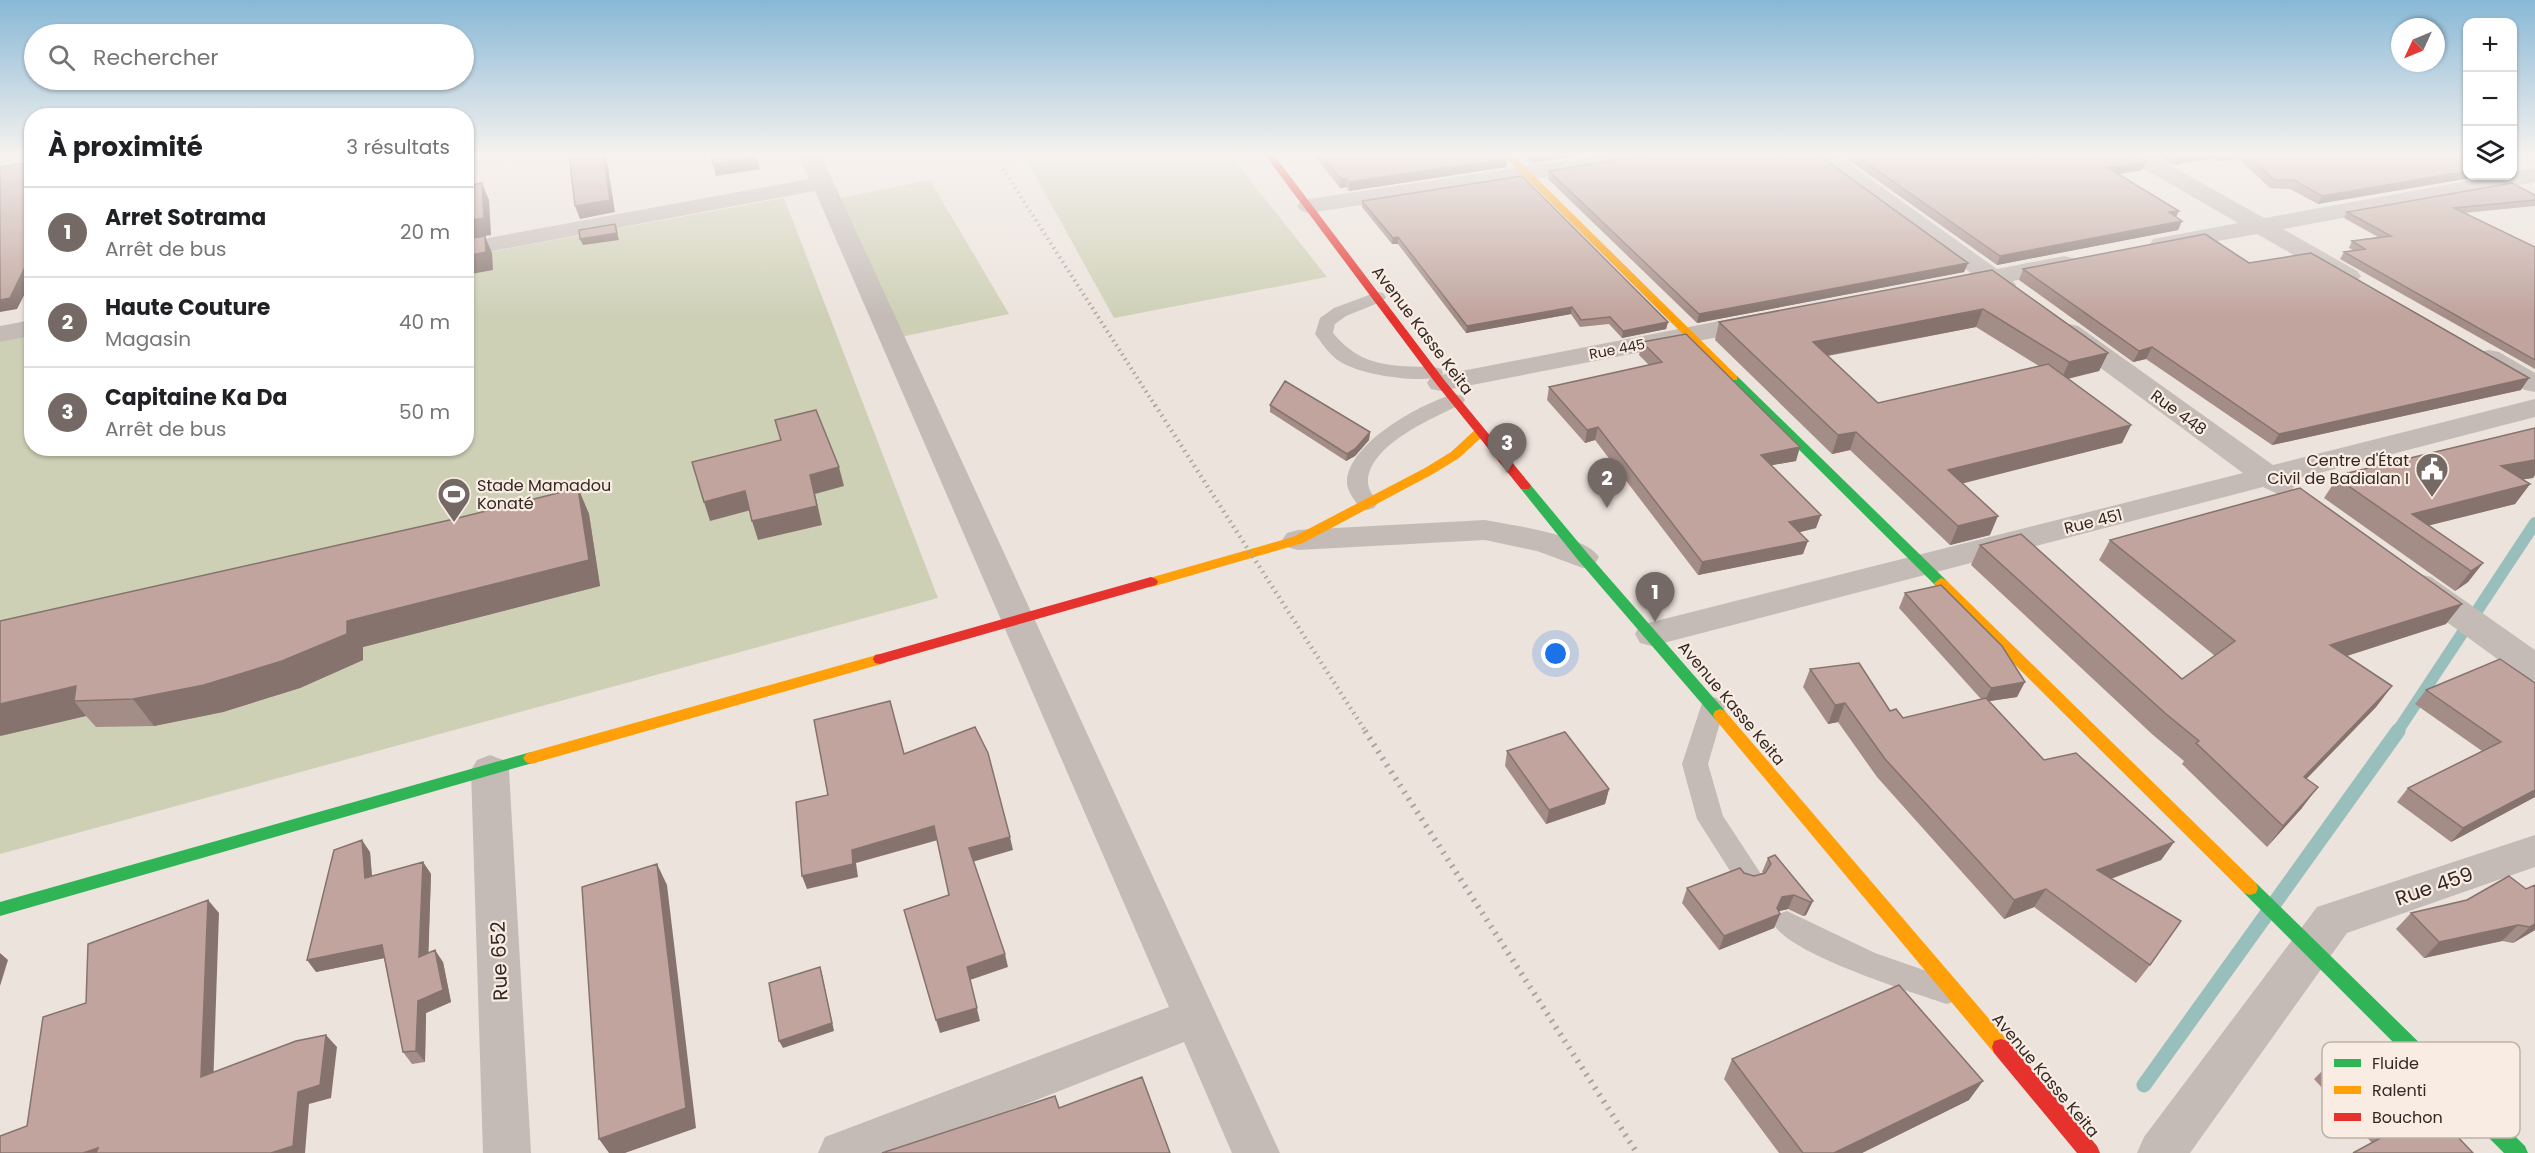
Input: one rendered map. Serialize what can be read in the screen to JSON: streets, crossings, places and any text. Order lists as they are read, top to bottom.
{
  "streets": {
    "street": [
      "Avenue Kasse Keita",
      "Rue 445",
      "Rue 448",
      "Rue 451",
      "Rue 459",
      "Rue 652"
    ]
  },
  "crossings": [
    ["Avenue Kasse Keita", "Rue 445"],
    ["Avenue Kasse Keita", "Rue 451"],
    ["Rue 448", "Rue 451"]
  ],
  "places": {
    "public building": ["Centre d'État Civil de Badialan I"],
    "sports": ["Stade Mamadou Konaté"]
  },
  "legend": ["Fluide", "Ralenti", "Bouchon"],
  "north": "bottom left",
  "page": {
    "map_buttons": ["+", "−"],
    "search": "Rechercher",
    "heading": ["À proximité", "3 résultats"],
    "list": [
      {
        "mark": "1",
        "name": "Arret Sotrama",
        "note": "Arrêt de bus",
        "value": "20 m"
      },
      {
        "mark": "2",
        "name": "Haute Couture",
        "note": "Magasin",
        "value": "40 m"
      },
      {
        "mark": "3",
        "name": "Capitaine Ka Da",
        "note": "Arrêt de bus",
        "value": "50 m"
      }
    ],
    "pins": ["3", "2", "1"]
  }
}
